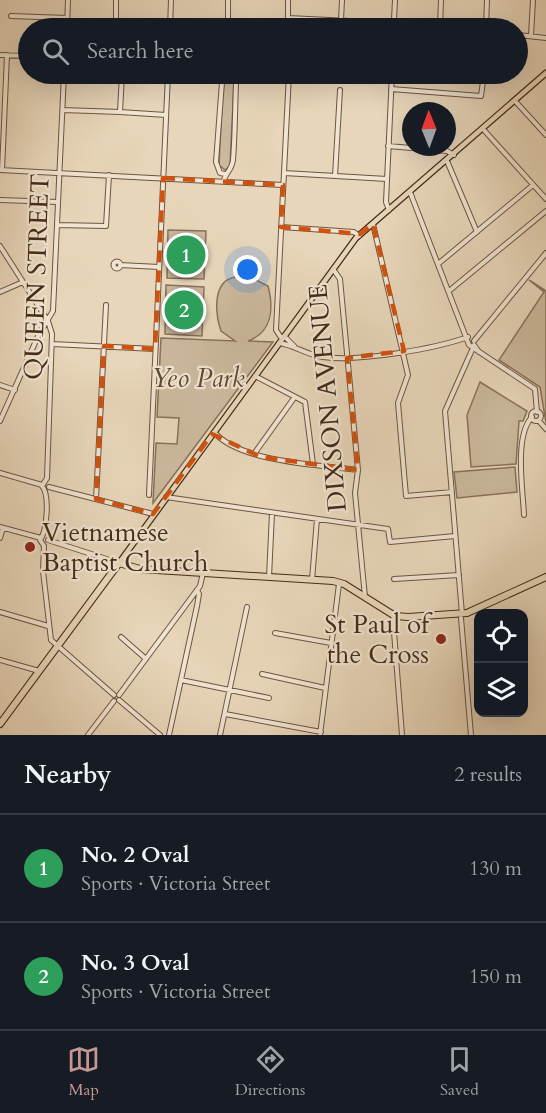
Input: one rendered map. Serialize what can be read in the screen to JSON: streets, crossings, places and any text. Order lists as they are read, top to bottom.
{
  "streets": {
    "street": ["QUEEN STREET", "DIXSON AVENUE"]
  },
  "parks": ["Yeo Park"],
  "places": ["Vietnamese Baptist Church", "St Paul of the Cross"],
  "north": "top",
  "page": {
    "search": "Search here",
    "pins": ["1", "2"],
    "heading": ["Nearby", "2 results"],
    "list": [
      {
        "mark": "1",
        "name": "No. 2 Oval",
        "note": "Sports · Victoria Street",
        "value": "130 m"
      },
      {
        "mark": "2",
        "name": "No. 3 Oval",
        "note": "Sports · Victoria Street",
        "value": "150 m"
      }
    ],
    "nav": ["Map", "Directions", "Saved"]
  }
}
